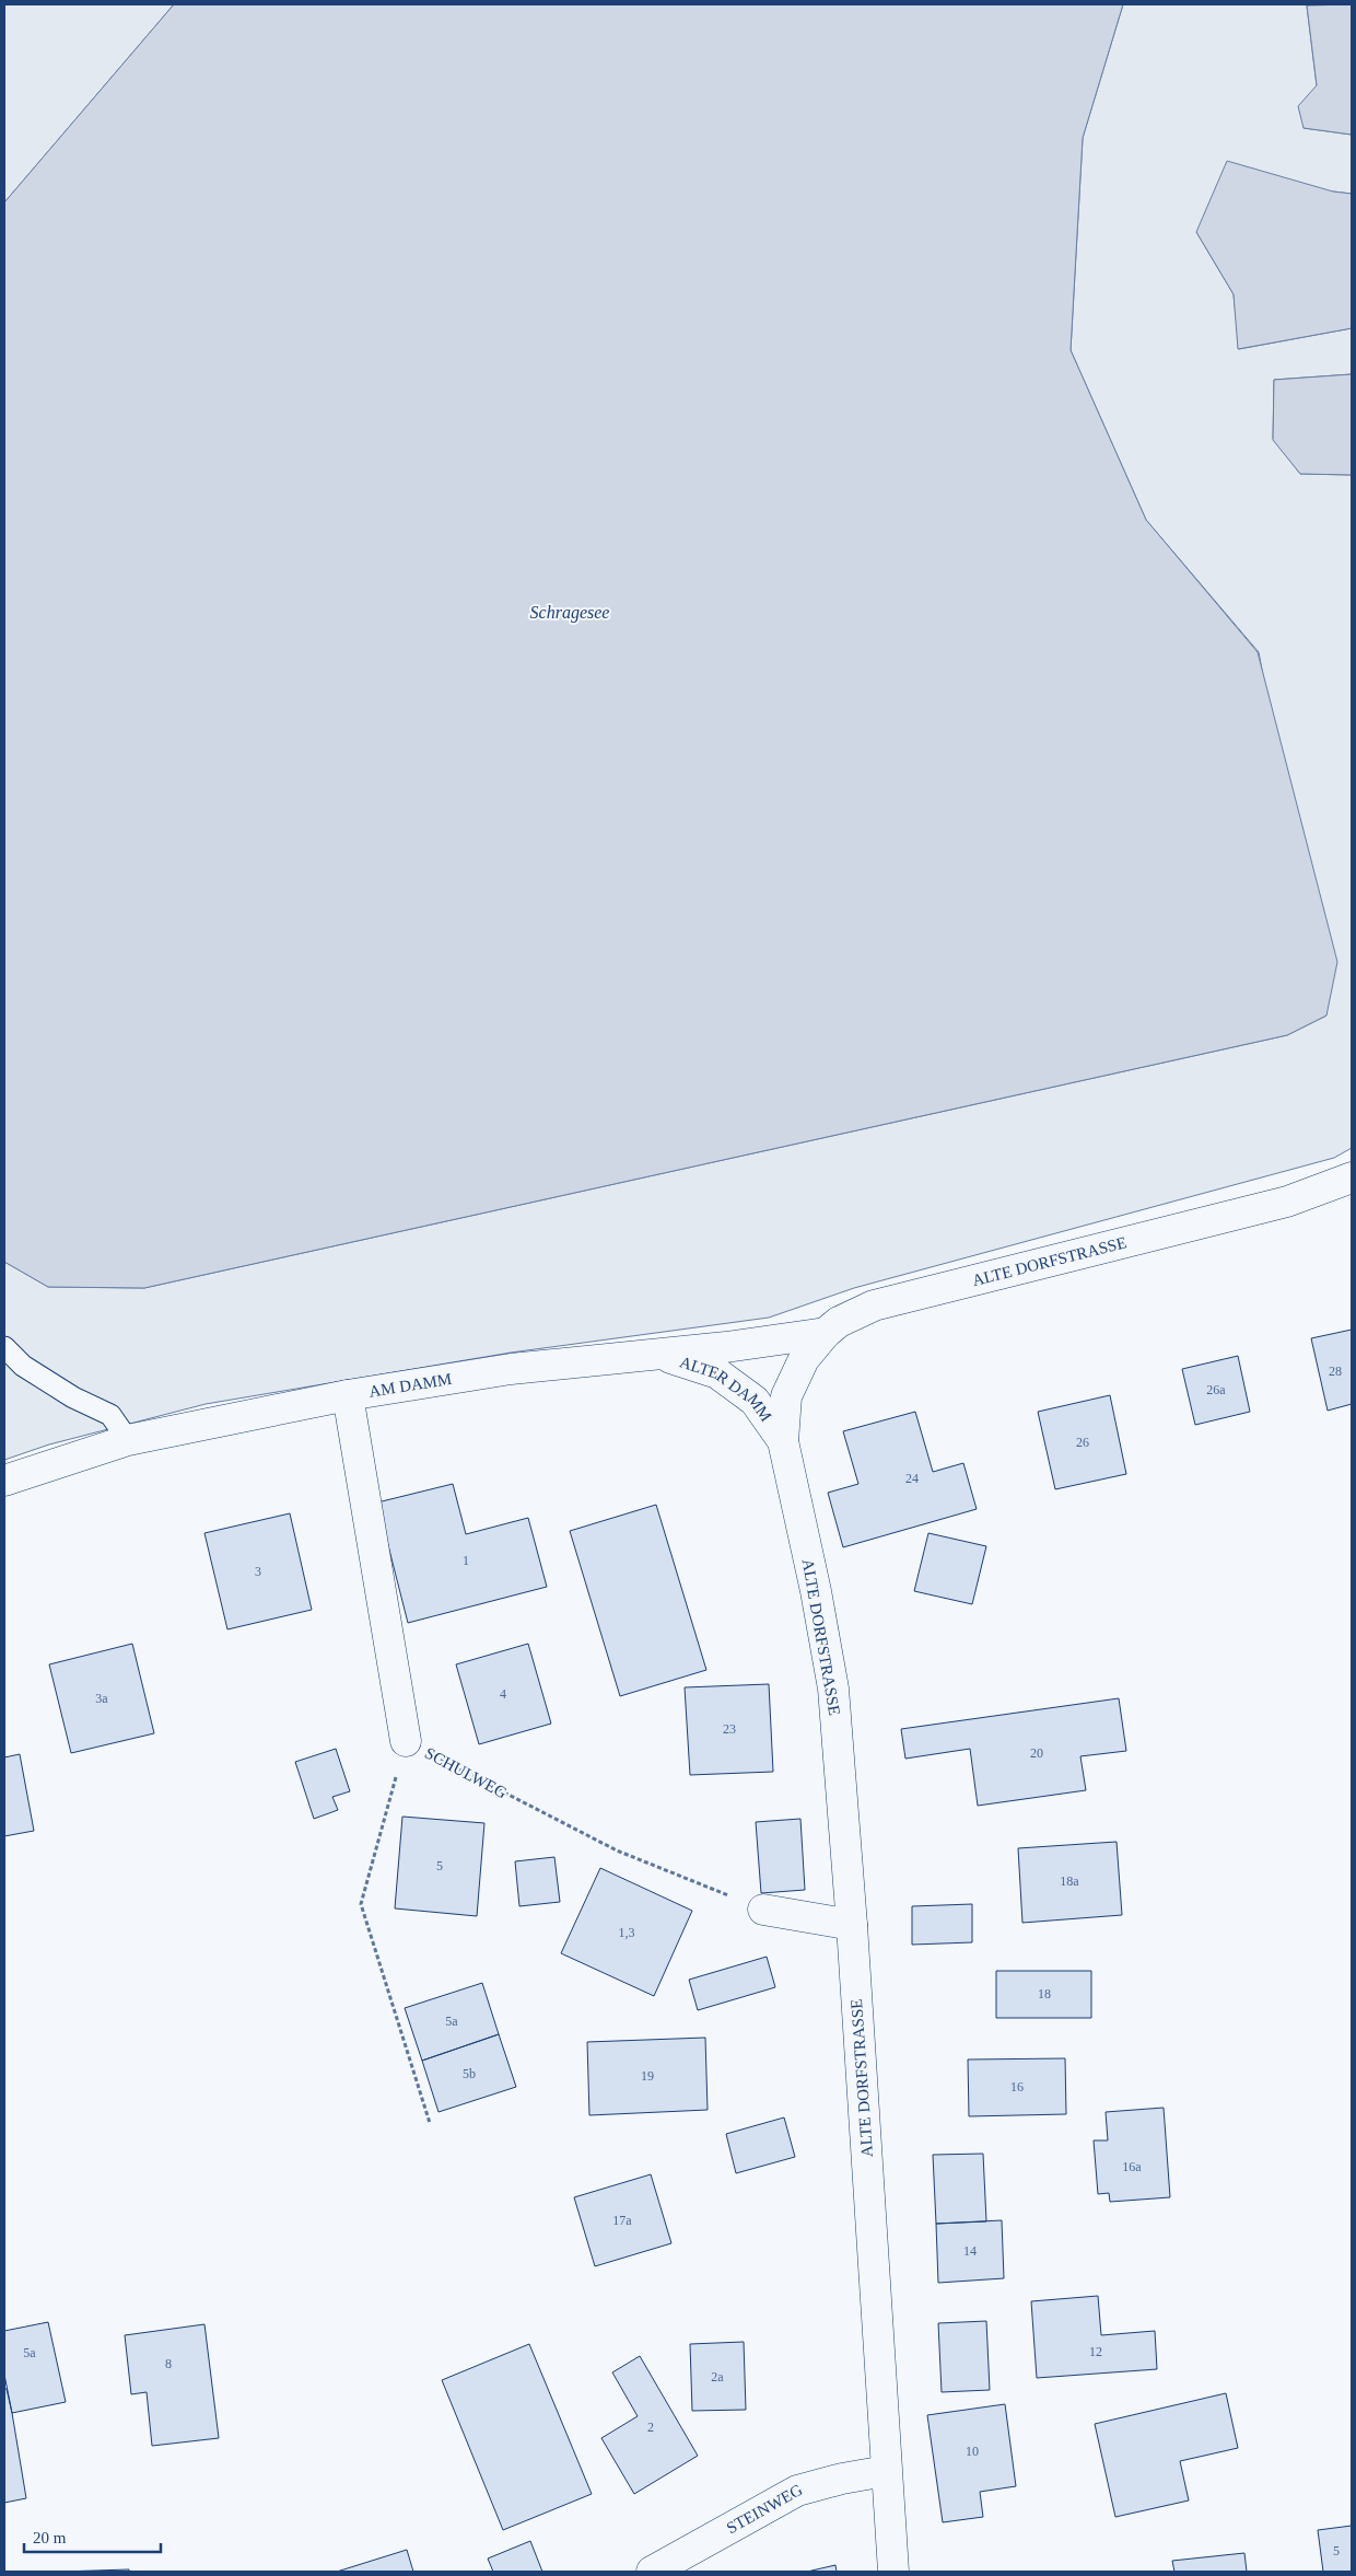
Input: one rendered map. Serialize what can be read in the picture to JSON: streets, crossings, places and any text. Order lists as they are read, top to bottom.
{
  "streets": {
    "street": [
      "ALTE DORFSTRASSE",
      "AM DAMM",
      "ALTER DAMM",
      "SCHULWEG",
      "STEINWEG"
    ]
  },
  "crossings": [
    ["ALTE DORFSTRASSE", "AM DAMM"],
    ["ALTE DORFSTRASSE", "ALTER DAMM"],
    ["ALTE DORFSTRASSE", "STEINWEG"],
    ["AM DAMM", "ALTER DAMM"],
    ["AM DAMM", "SCHULWEG"]
  ],
  "water": ["Schragesee"],
  "house_numbers": [
    "28",
    "26a",
    "26",
    "24",
    "1",
    "3",
    "4",
    "3a",
    "23",
    "20",
    "5",
    "18a",
    "1,3",
    "18",
    "5a",
    "5b",
    "19",
    "16",
    "16a",
    "17a",
    "14",
    "12",
    "5a",
    "8",
    "2a",
    "2",
    "10",
    "5"
  ],
  "scale_bar": "20 m"
}
